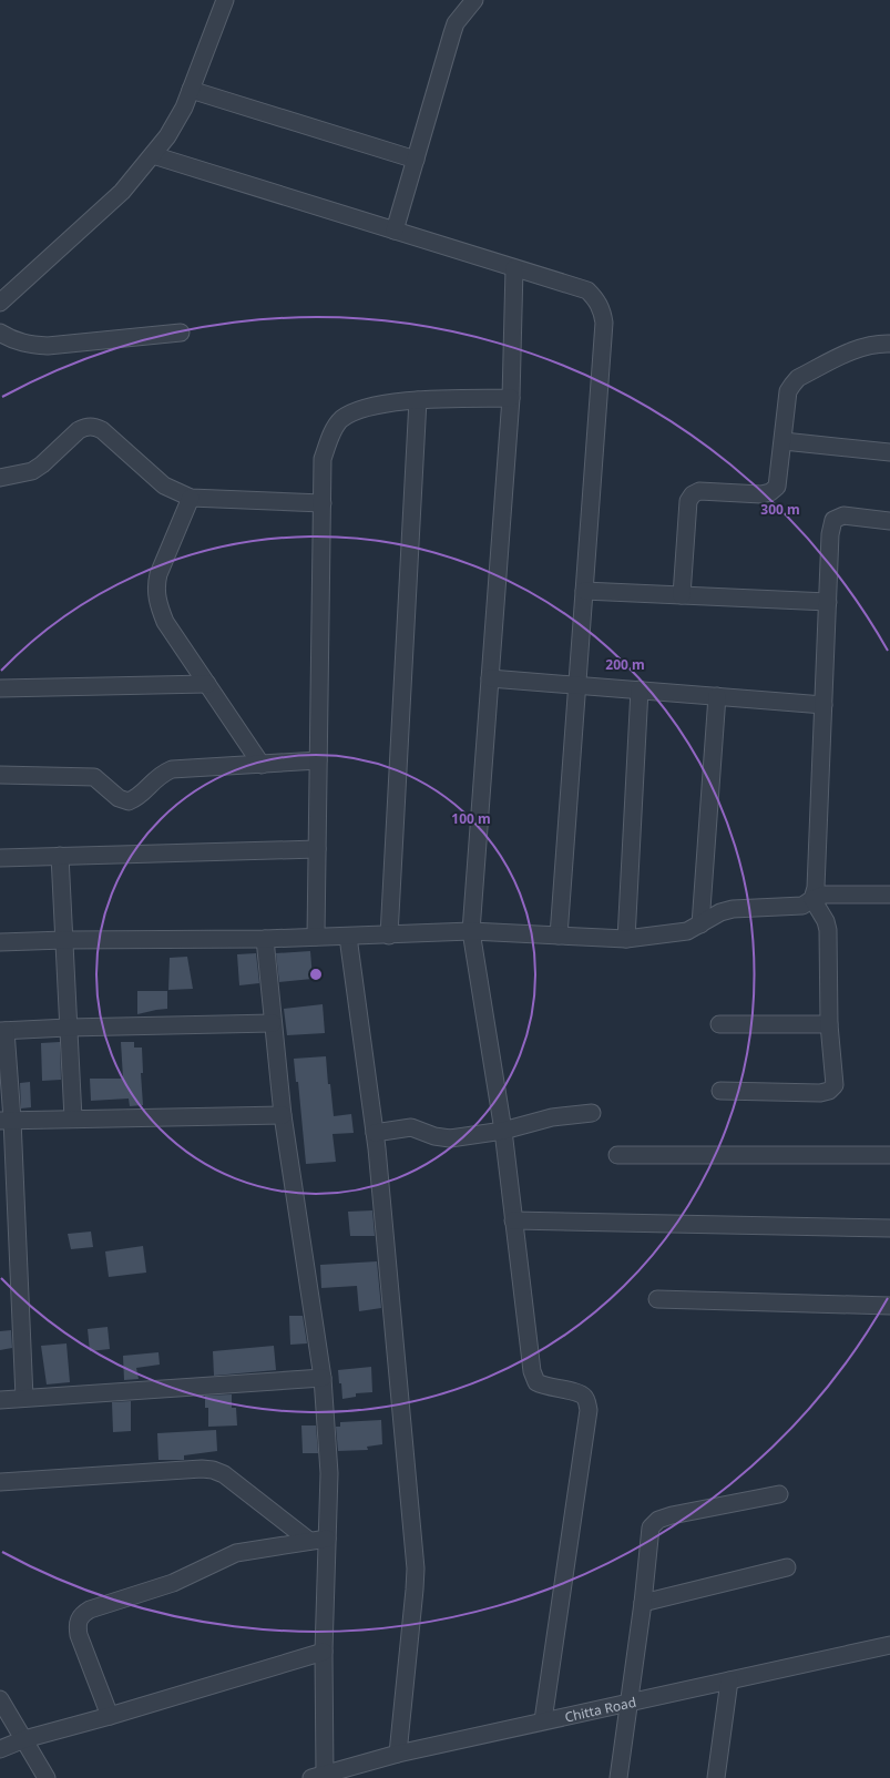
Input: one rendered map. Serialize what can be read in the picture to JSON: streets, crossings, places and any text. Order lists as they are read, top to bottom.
{
  "streets": {
    "street": ["Chitta Road"]
  },
  "rings": ["300 m", "200 m", "100 m"]
}
